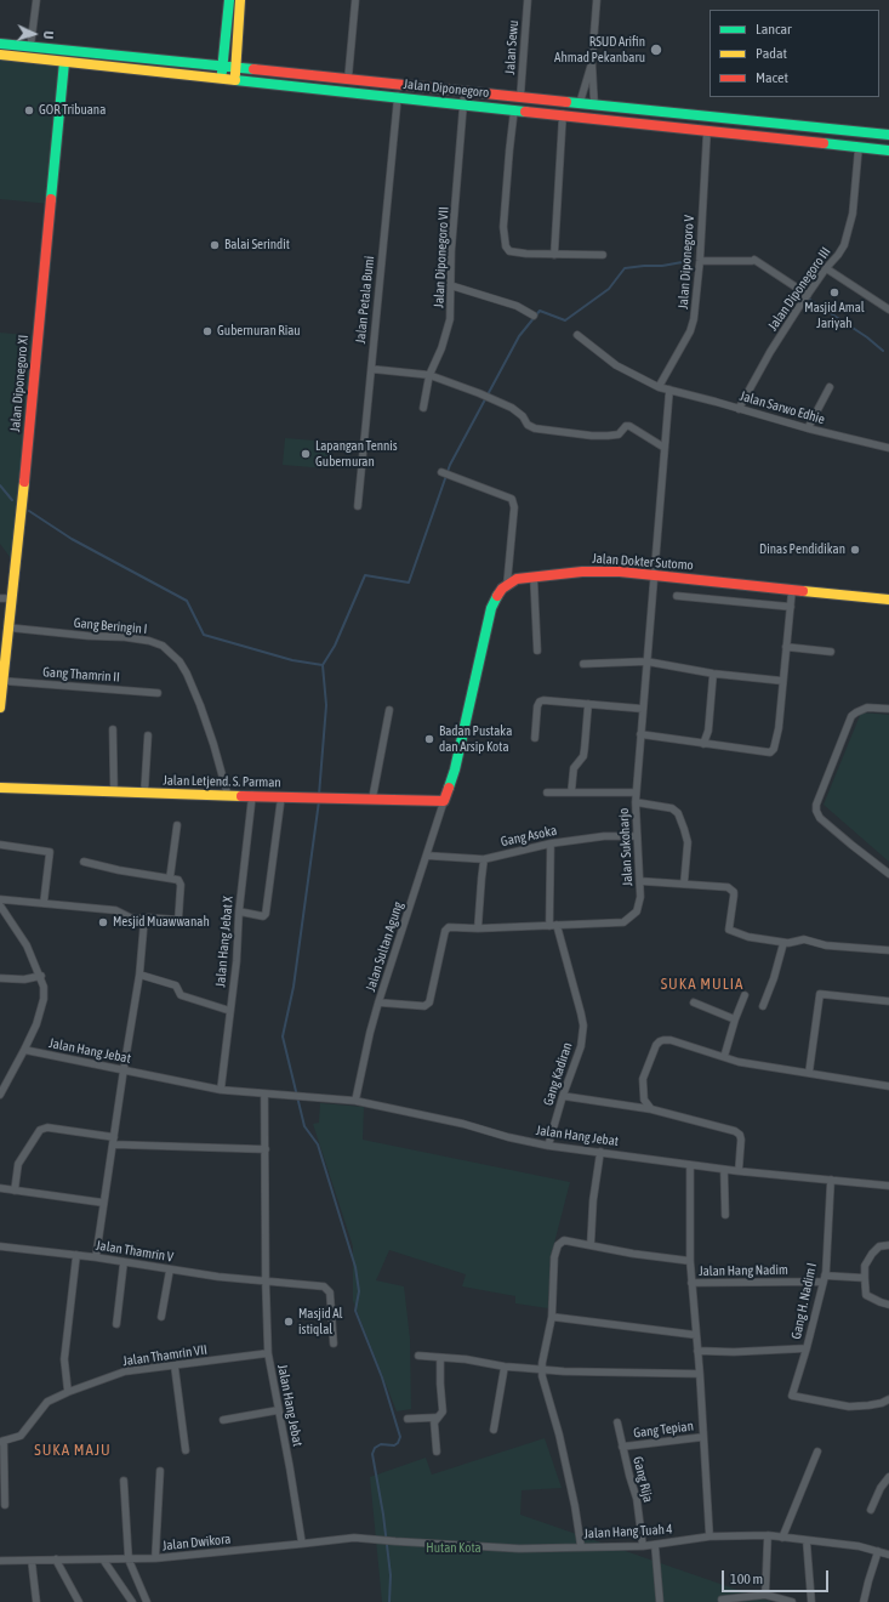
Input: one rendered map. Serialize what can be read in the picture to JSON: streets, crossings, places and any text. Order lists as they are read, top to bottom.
{
  "streets": {
    "main road": [
      "Jalan Diponegoro",
      "Jalan Diponegoro XI",
      "Jalan Dokter Sutomo",
      "Jalan Letjend. S. Parman"
    ],
    "street": [
      "Jalan Sewu",
      "Jalan Diponegoro VII",
      "Jalan Diponegoro V",
      "Jalan Diponegoro III",
      "Jalan Petala Bumi",
      "Jalan Sarwo Edhie",
      "Gang Beringin I",
      "Gang Thamrin II",
      "Gang Asoka",
      "Jalan Sukoharjo",
      "Jalan Hang Jebat X",
      "Jalan Sultan Agung",
      "Jalan Hang Jebat",
      "Gang Kadiran",
      "Jalan Thamrin V",
      "Jalan Hang Nadim",
      "Gang H. Nadim I",
      "Jalan Thamrin VII",
      "Gang Tepian",
      "Gang Rija",
      "Jalan Hang Tuah 4",
      "Jalan Dwikora"
    ]
  },
  "crossings": [
    ["Jalan Sewu", "Jalan Diponegoro"],
    ["Jalan Diponegoro", "Jalan Diponegoro VII"],
    ["Jalan Diponegoro", "Jalan Diponegoro V"],
    ["Jalan Diponegoro", "Jalan Diponegoro III"],
    ["Jalan Diponegoro", "Jalan Petala Bumi"],
    ["Jalan Diponegoro", "Jalan Diponegoro XI"],
    ["Jalan Diponegoro V", "Jalan Sarwo Edhie"],
    ["Jalan Diponegoro III", "Jalan Sarwo Edhie"],
    ["Jalan Diponegoro XI", "Gang Beringin I"],
    ["Jalan Diponegoro XI", "Gang Thamrin II"],
    ["Jalan Dokter Sutomo", "Jalan Sukoharjo"],
    ["Gang Beringin I", "Jalan Letjend. S. Parman"],
    ["Jalan Letjend. S. Parman", "Jalan Hang Jebat X"],
    ["Jalan Letjend. S. Parman", "Jalan Sultan Agung"],
    ["Gang Asoka", "Jalan Sukoharjo"],
    ["Gang Asoka", "Jalan Sultan Agung"],
    ["Gang Asoka", "Gang Kadiran"],
    ["Jalan Sukoharjo", "Jalan Sultan Agung"],
    ["Jalan Sukoharjo", "Gang Kadiran"],
    ["Jalan Hang Jebat X", "Jalan Hang Jebat"],
    ["Jalan Sultan Agung", "Jalan Hang Jebat"],
    ["Jalan Hang Jebat", "Gang Kadiran"],
    ["Jalan Hang Jebat", "Jalan Thamrin V"],
    ["Jalan Hang Jebat", "Gang H. Nadim I"],
    ["Jalan Hang Jebat", "Jalan Thamrin VII"],
    ["Jalan Hang Jebat", "Jalan Dwikora"],
    ["Jalan Hang Nadim", "Gang H. Nadim I"],
    ["Gang Tepian", "Gang Rija"],
    ["Gang Rija", "Jalan Hang Tuah 4"],
    ["Jalan Hang Tuah 4", "Jalan Dwikora"]
  ],
  "districts": ["SUKA MULIA", "SUKA MAJU"],
  "parks": ["Hutan Kota"],
  "places": [
    "RSUD Arifin Ahmad Pekanbaru",
    "GOR Tribuana",
    "Balai Serindit",
    "Masjid Amal Jariyah",
    "Gubernuran Riau",
    "Lapangan Tennis Gubernuran",
    "Dinas Pendidikan",
    "Badan Pustaka dan Arsip Kota",
    "Mesjid Muawwanah",
    "Masjid Al istiqlal"
  ],
  "legend": ["Lancar", "Padat", "Macet"],
  "scale_bar": "100 m",
  "north": "right"
}
